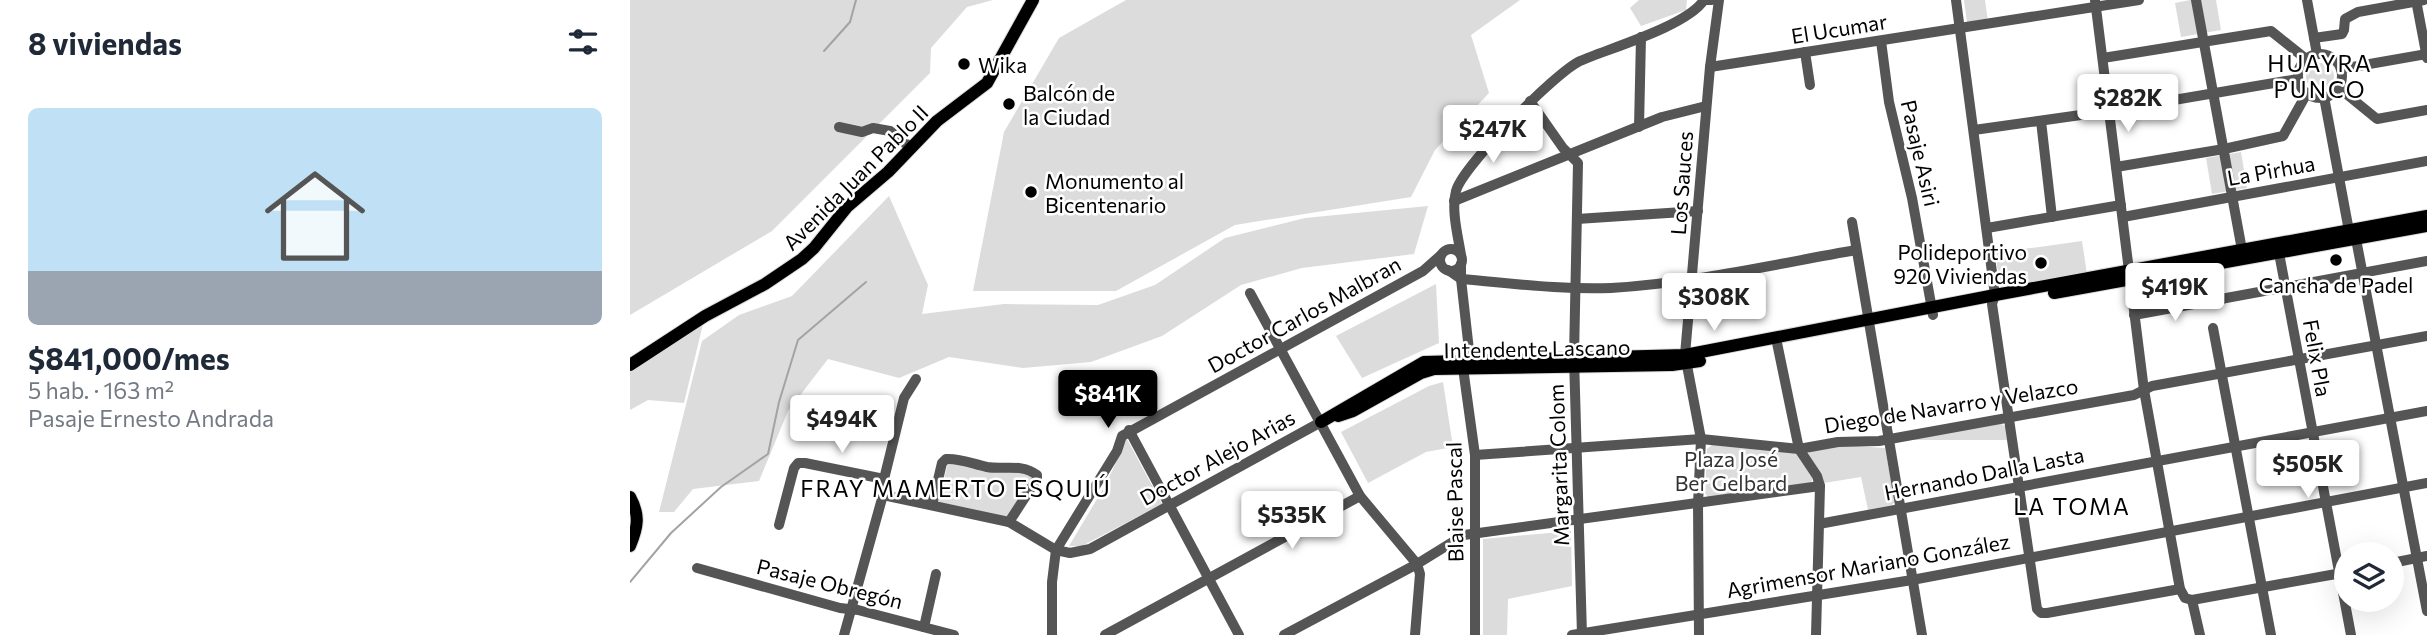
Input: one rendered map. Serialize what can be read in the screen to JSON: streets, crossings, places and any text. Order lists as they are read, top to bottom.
{
  "streets": {
    "main road": ["Avenida Juan Pablo II", "Intendente Lascano"],
    "street": [
      "El Ucumar",
      "Pasaje Asiri",
      "La Pirhua",
      "Los Sauces",
      "Doctor Carlos Malbran",
      "Felix Pla",
      "Diego de Navarro y Velazco",
      "Doctor Alejo Arias",
      "Margarita Colom",
      "Hernando Dalla Lasta",
      "Blaise Pascal",
      "Agrimensor Mariano González",
      "Pasaje Obregón"
    ]
  },
  "crossings": [
    ["El Ucumar", "Pasaje Asiri"],
    ["El Ucumar", "Los Sauces"],
    ["Pasaje Asiri", "Intendente Lascano"],
    ["Los Sauces", "Intendente Lascano"],
    ["Los Sauces", "Diego de Navarro y Velazco"],
    ["Los Sauces", "Agrimensor Mariano González"],
    ["Intendente Lascano", "Felix Pla"],
    ["Intendente Lascano", "Doctor Alejo Arias"],
    ["Intendente Lascano", "Margarita Colom"],
    ["Intendente Lascano", "Blaise Pascal"],
    ["Felix Pla", "Diego de Navarro y Velazco"],
    ["Felix Pla", "Hernando Dalla Lasta"],
    ["Felix Pla", "Agrimensor Mariano González"],
    ["Diego de Navarro y Velazco", "Margarita Colom"],
    ["Diego de Navarro y Velazco", "Blaise Pascal"],
    ["Margarita Colom", "Agrimensor Mariano González"]
  ],
  "districts": ["HUAYRA PUNCO", "FRAY MAMERTO ESQUIÚ", "LA TOMA"],
  "parks": ["Plaza José Ber Gelbard"],
  "places": [
    "Wika",
    "Balcón de la Ciudad",
    "Monumento al Bicentenario",
    "Cancha de Padel",
    "Polideportivo 920 Viviendas"
  ],
  "page": {
    "heading": "8 viviendas",
    "price": [
      "$282K",
      "$247K",
      "$419K",
      "$308K",
      "$841K",
      "$494K",
      "$505K",
      "$535K"
    ],
    "list": [
      {
        "name": "$841,000/mes",
        "note": "5 hab. · 163 m² · Pasaje Ernesto Andrada"
      }
    ]
  }
}
